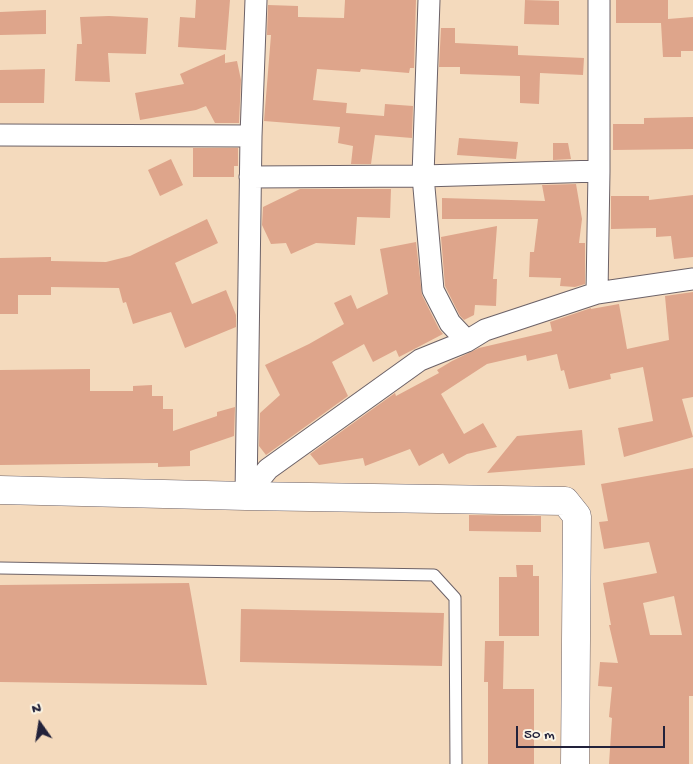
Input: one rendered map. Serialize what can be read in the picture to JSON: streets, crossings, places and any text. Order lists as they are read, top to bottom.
{
  "scale_bar": "50 m",
  "north": "top"
}
